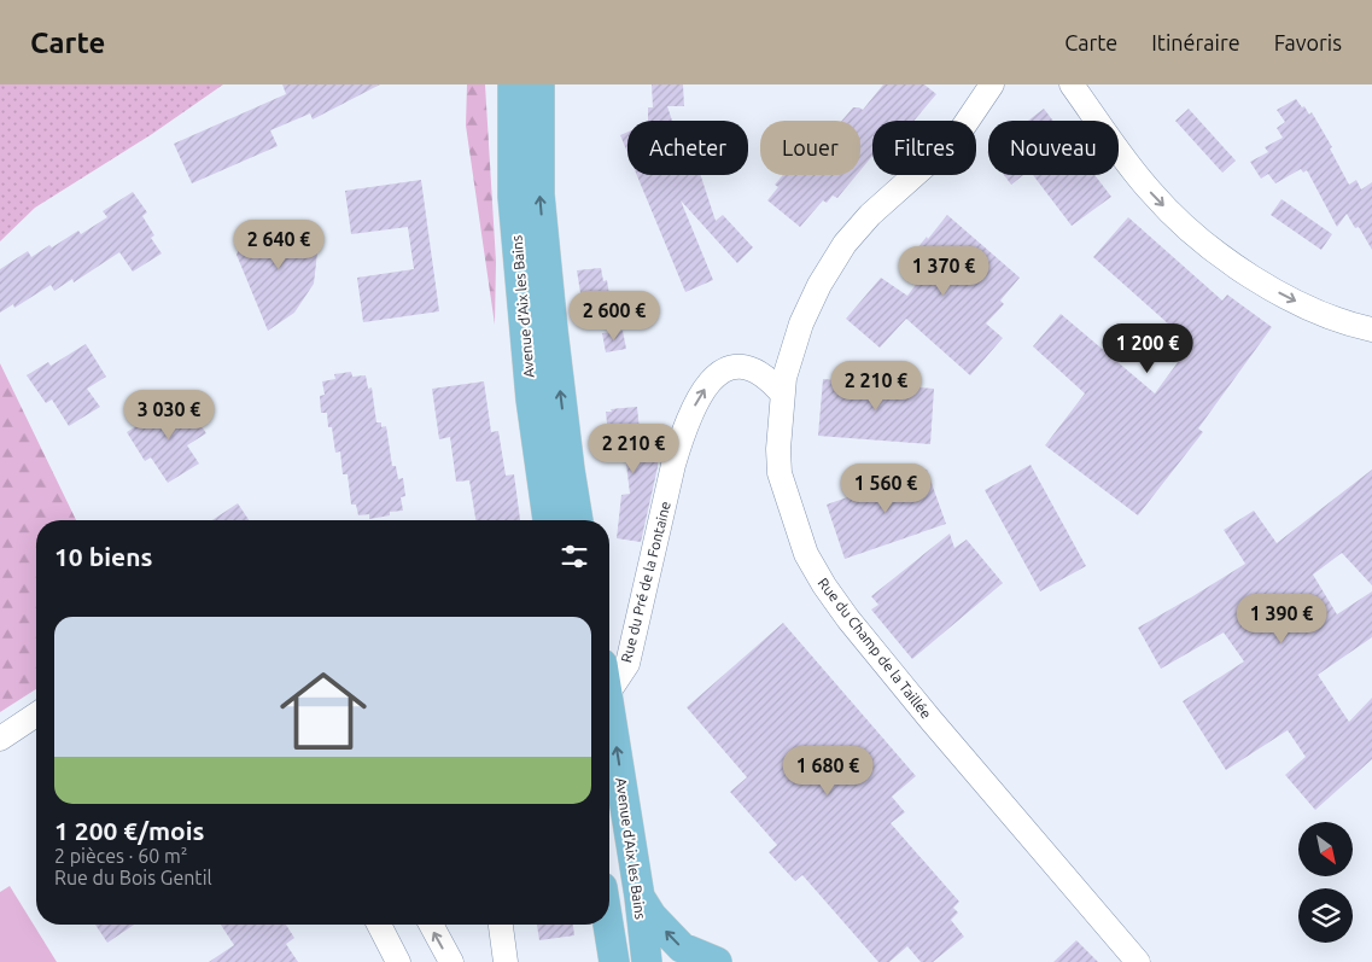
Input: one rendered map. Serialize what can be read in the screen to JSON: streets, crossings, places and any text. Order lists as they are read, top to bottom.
{
  "streets": {
    "main road": ["Avenue d'Aix les Bains"],
    "street": ["Rue du Pré de la Fontaine", "Rue du Champ de la Taillée"]
  },
  "crossings": [
    ["Rue du Pré de la Fontaine", "Rue du Champ de la Taillée"]
  ],
  "one_way": ["Rue du Pré de la Fontaine"],
  "north": "bottom right",
  "page": {
    "header": "Carte",
    "nav": ["Carte", "Itinéraire", "Favoris"],
    "chip": [
      "Acheter",
      "Louer",
      "Filtres",
      "Nouveau"
    ],
    "price": [
      "2 640 €",
      "1 370 €",
      "2 600 €",
      "1 200 €",
      "2 210 €",
      "3 030 €",
      "2 210 €",
      "1 560 €",
      "1 390 €",
      "1 680 €"
    ],
    "heading": "10 biens",
    "list": [
      {
        "name": "1 200 €/mois",
        "note": "2 pièces · 60 m² · Rue du Bois Gentil"
      }
    ]
  }
}
